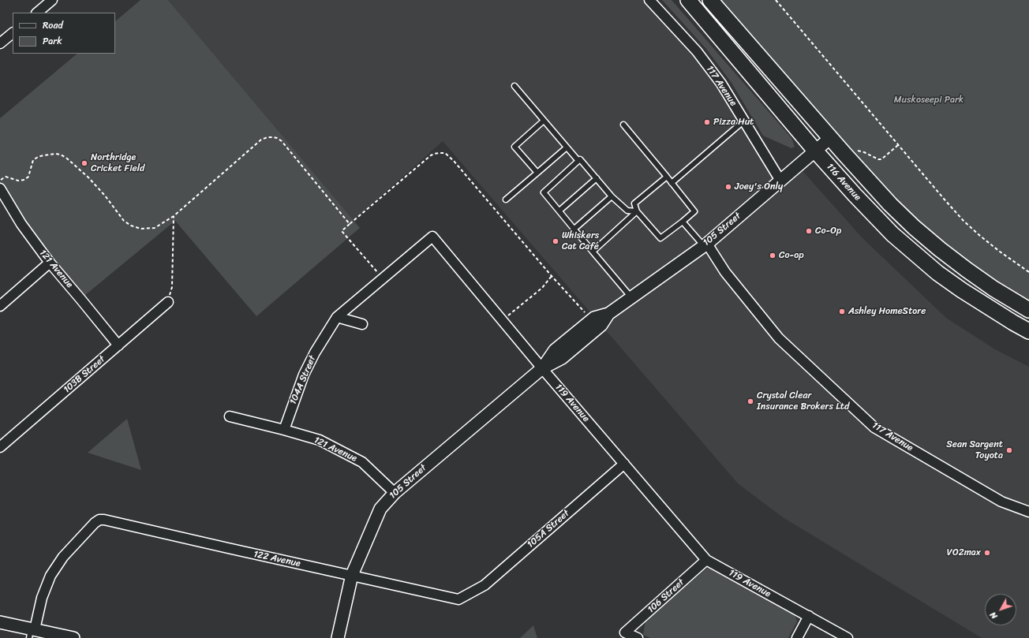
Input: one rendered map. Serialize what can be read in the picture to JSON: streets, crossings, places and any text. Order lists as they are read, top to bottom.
{
  "streets": {
    "main road": ["116 Avenue"],
    "street": [
      "117 Avenue",
      "105 Street",
      "121 Avenue",
      "103B Street",
      "104A Street",
      "119 Avenue",
      "105A Street",
      "122 Avenue",
      "106 Street"
    ]
  },
  "crossings": [
    ["117 Avenue", "105 Street"],
    ["116 Avenue", "105 Street"],
    ["105 Street", "121 Avenue"],
    ["105 Street", "119 Avenue"],
    ["105 Street", "122 Avenue"],
    ["121 Avenue", "103B Street"],
    ["121 Avenue", "104A Street"],
    ["104A Street", "119 Avenue"],
    ["119 Avenue", "105A Street"],
    ["119 Avenue", "106 Street"],
    ["105A Street", "122 Avenue"]
  ],
  "parks": ["Muskoseepi Park"],
  "places": [
    "Pizza Hut",
    "Northridge Cricket Field",
    "Joey's Only",
    "Co-Op",
    "Whiskers Cat Café",
    "Co-op",
    "Ashley HomeStore",
    "Crystal Clear Insurance Brokers Ltd",
    "Sean Sargent Toyota",
    "VO2max"
  ],
  "legend": ["Road", "Park"],
  "north": "bottom left"
}
